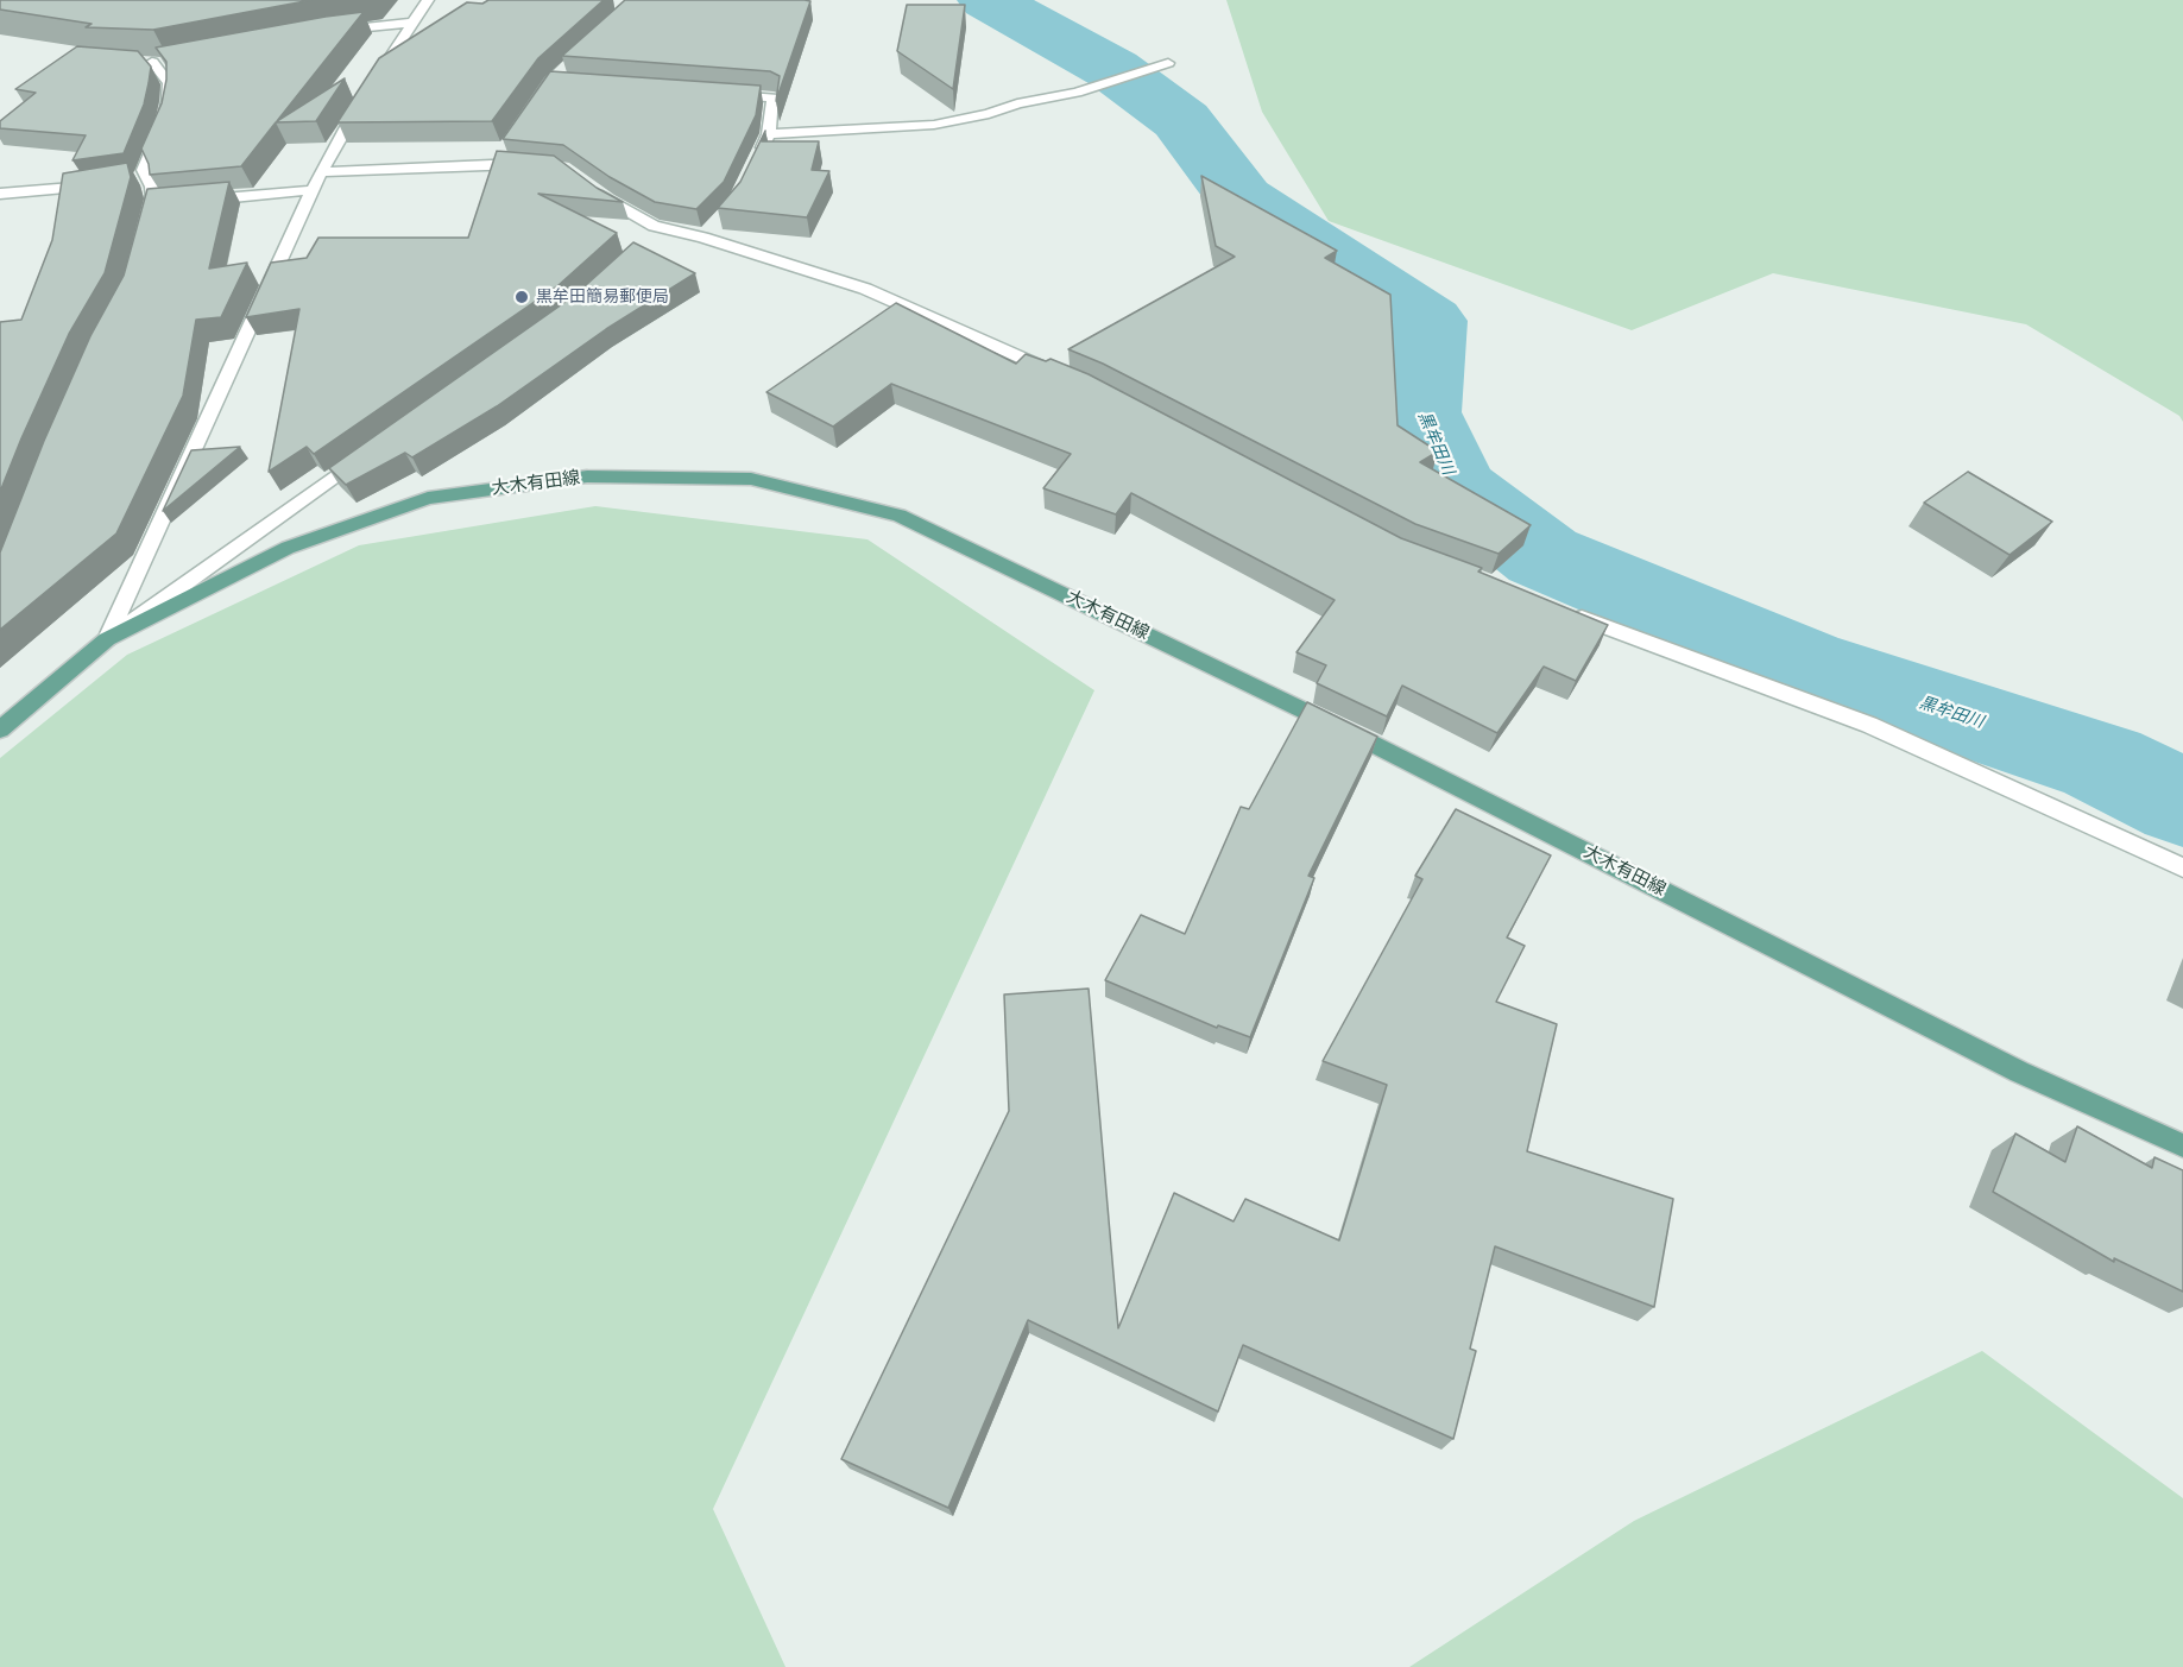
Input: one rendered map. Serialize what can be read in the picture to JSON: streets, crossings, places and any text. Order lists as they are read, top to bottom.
{
  "streets": {
    "main road": ["大木有田線"]
  },
  "water": ["黒牟田川"],
  "places": ["黒牟田簡易郵便局"]
}
